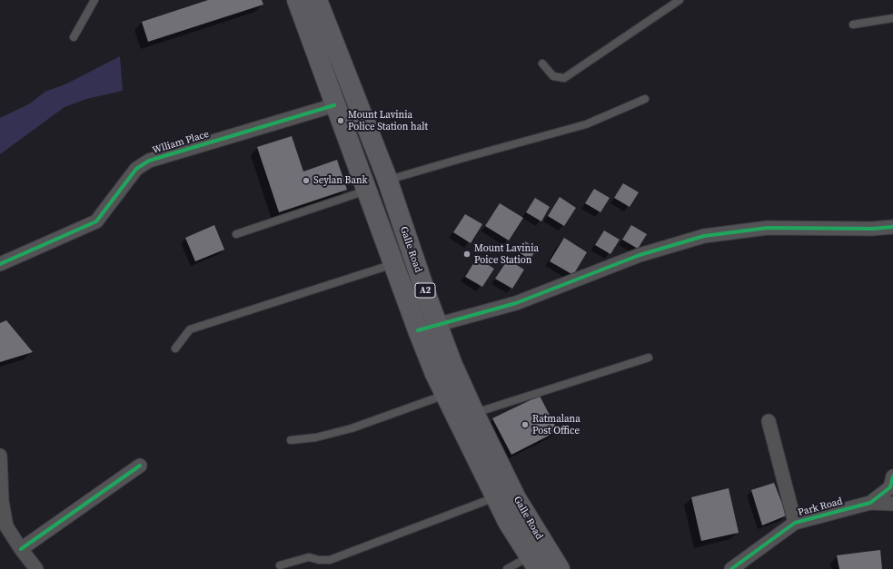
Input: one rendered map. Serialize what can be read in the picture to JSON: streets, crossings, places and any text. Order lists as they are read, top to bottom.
{
  "streets": {
    "highway": ["Galle Road", "A2"],
    "street": ["Wlliam Place", "Park Road"]
  },
  "crossings": [
    ["Wlliam Place", "Galle Road"]
  ],
  "places": [
    "Mount Lavinia Police Station halt",
    "Seylan Bank",
    "Mount Lavinia Poice Station",
    "Ratmalana Post Office"
  ]
}
